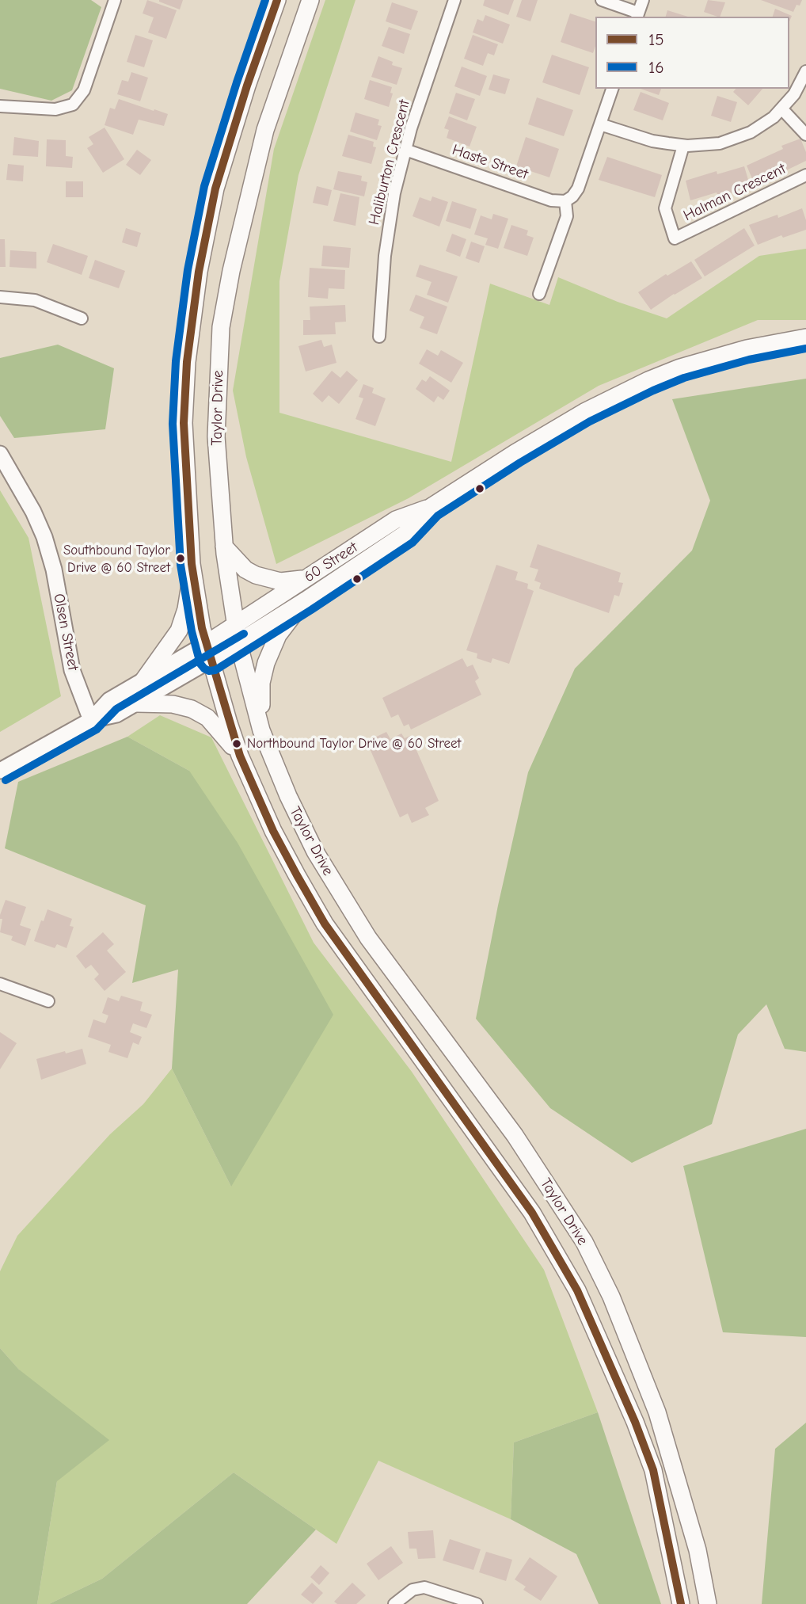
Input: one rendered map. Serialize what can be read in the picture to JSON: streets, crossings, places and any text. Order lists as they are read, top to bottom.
{
  "streets": {
    "main road": ["Taylor Drive", "60 Street"],
    "street": [
      "Haliburton Crescent",
      "Haste Street",
      "Halman Crescent",
      "Olsen Street"
    ]
  },
  "crossings": [
    ["Haliburton Crescent", "Haste Street"],
    ["Taylor Drive", "60 Street"]
  ],
  "places": ["Southbound Taylor Drive @ 60 Street", "Northbound Taylor Drive @ 60 Street"],
  "lines": ["transit line 15", "transit line 16"],
  "legend": ["15", "16"]
}
